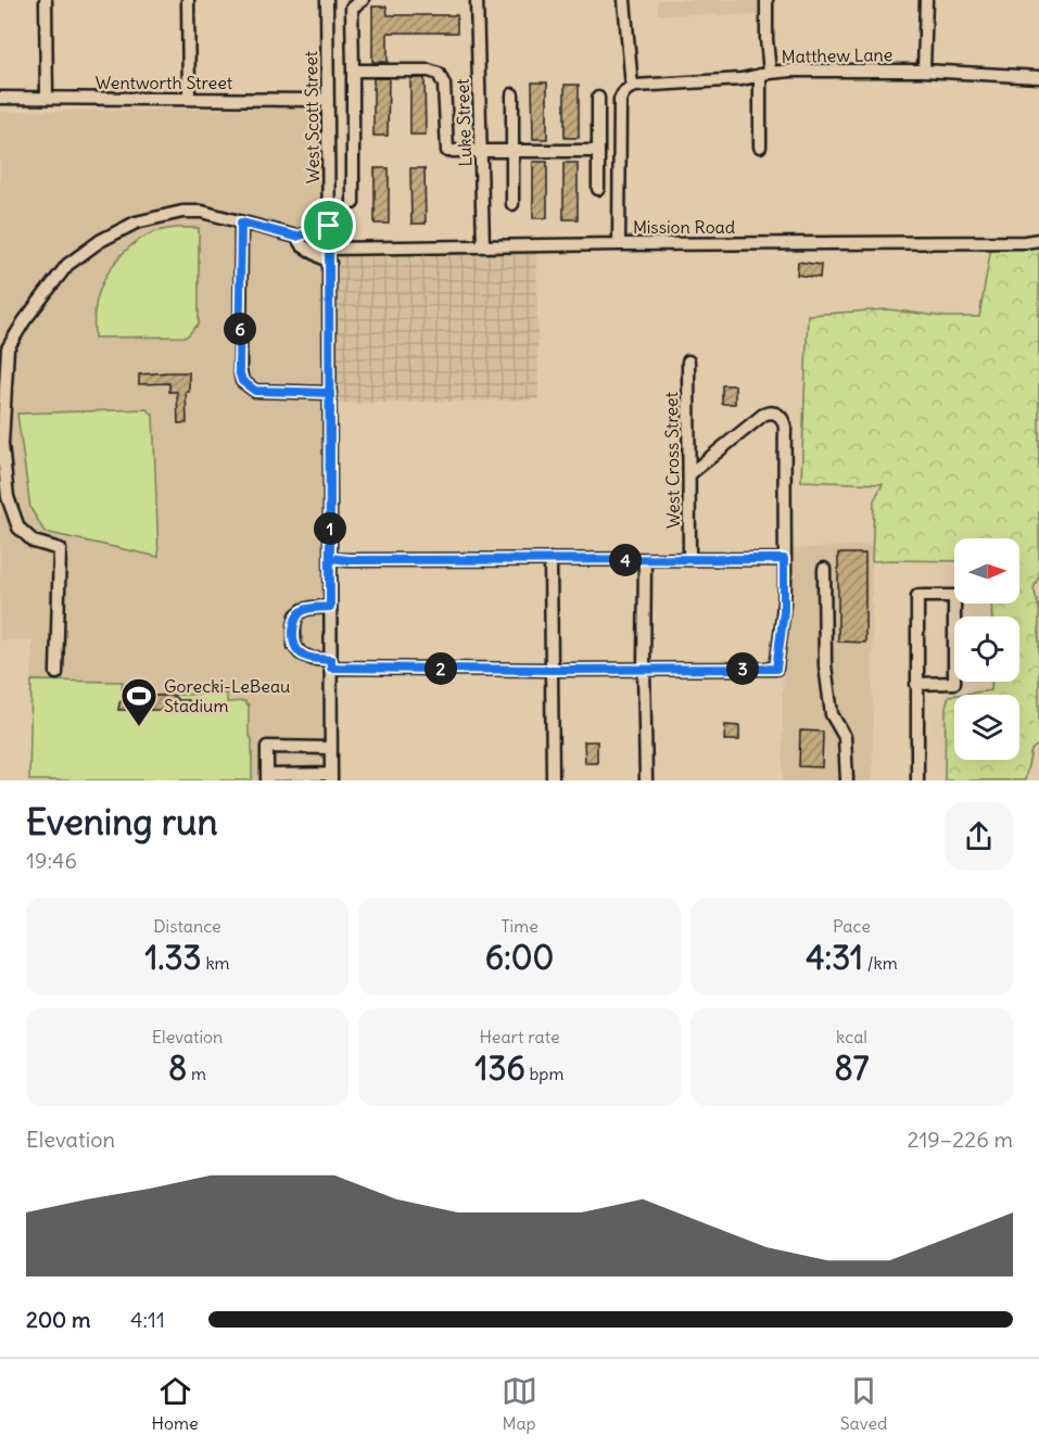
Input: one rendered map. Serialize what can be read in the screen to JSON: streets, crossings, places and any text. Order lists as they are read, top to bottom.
{
  "streets": {
    "street": [
      "Matthew Lane",
      "Wentworth Street",
      "West Scott Street",
      "Luke Street",
      "Mission Road",
      "West Cross Street"
    ]
  },
  "crossings": [
    ["Wentworth Street", "West Scott Street"],
    ["West Scott Street", "Mission Road"],
    ["Luke Street", "Mission Road"]
  ],
  "places": {
    "sports": ["Gorecki-LeBeau Stadium"]
  },
  "north": "right",
  "page": {
    "pins": [
      "6",
      "1",
      "4",
      "2",
      "3"
    ],
    "heading": ["Evening run", "19:46"],
    "stats": [
      ["Distance", "1.33 km"],
      ["Time", "6:00"],
      ["Pace", "4:31 /km"],
      ["Elevation", "8 m"],
      ["Heart rate", "136 bpm"],
      ["kcal", "87"]
    ],
    "chart": ["Elevation", "219–226 m"],
    "list": [
      {
        "name": "200 m",
        "note": "4:11"
      }
    ],
    "tabs": ["Home", "Map", "Saved"]
  }
}
